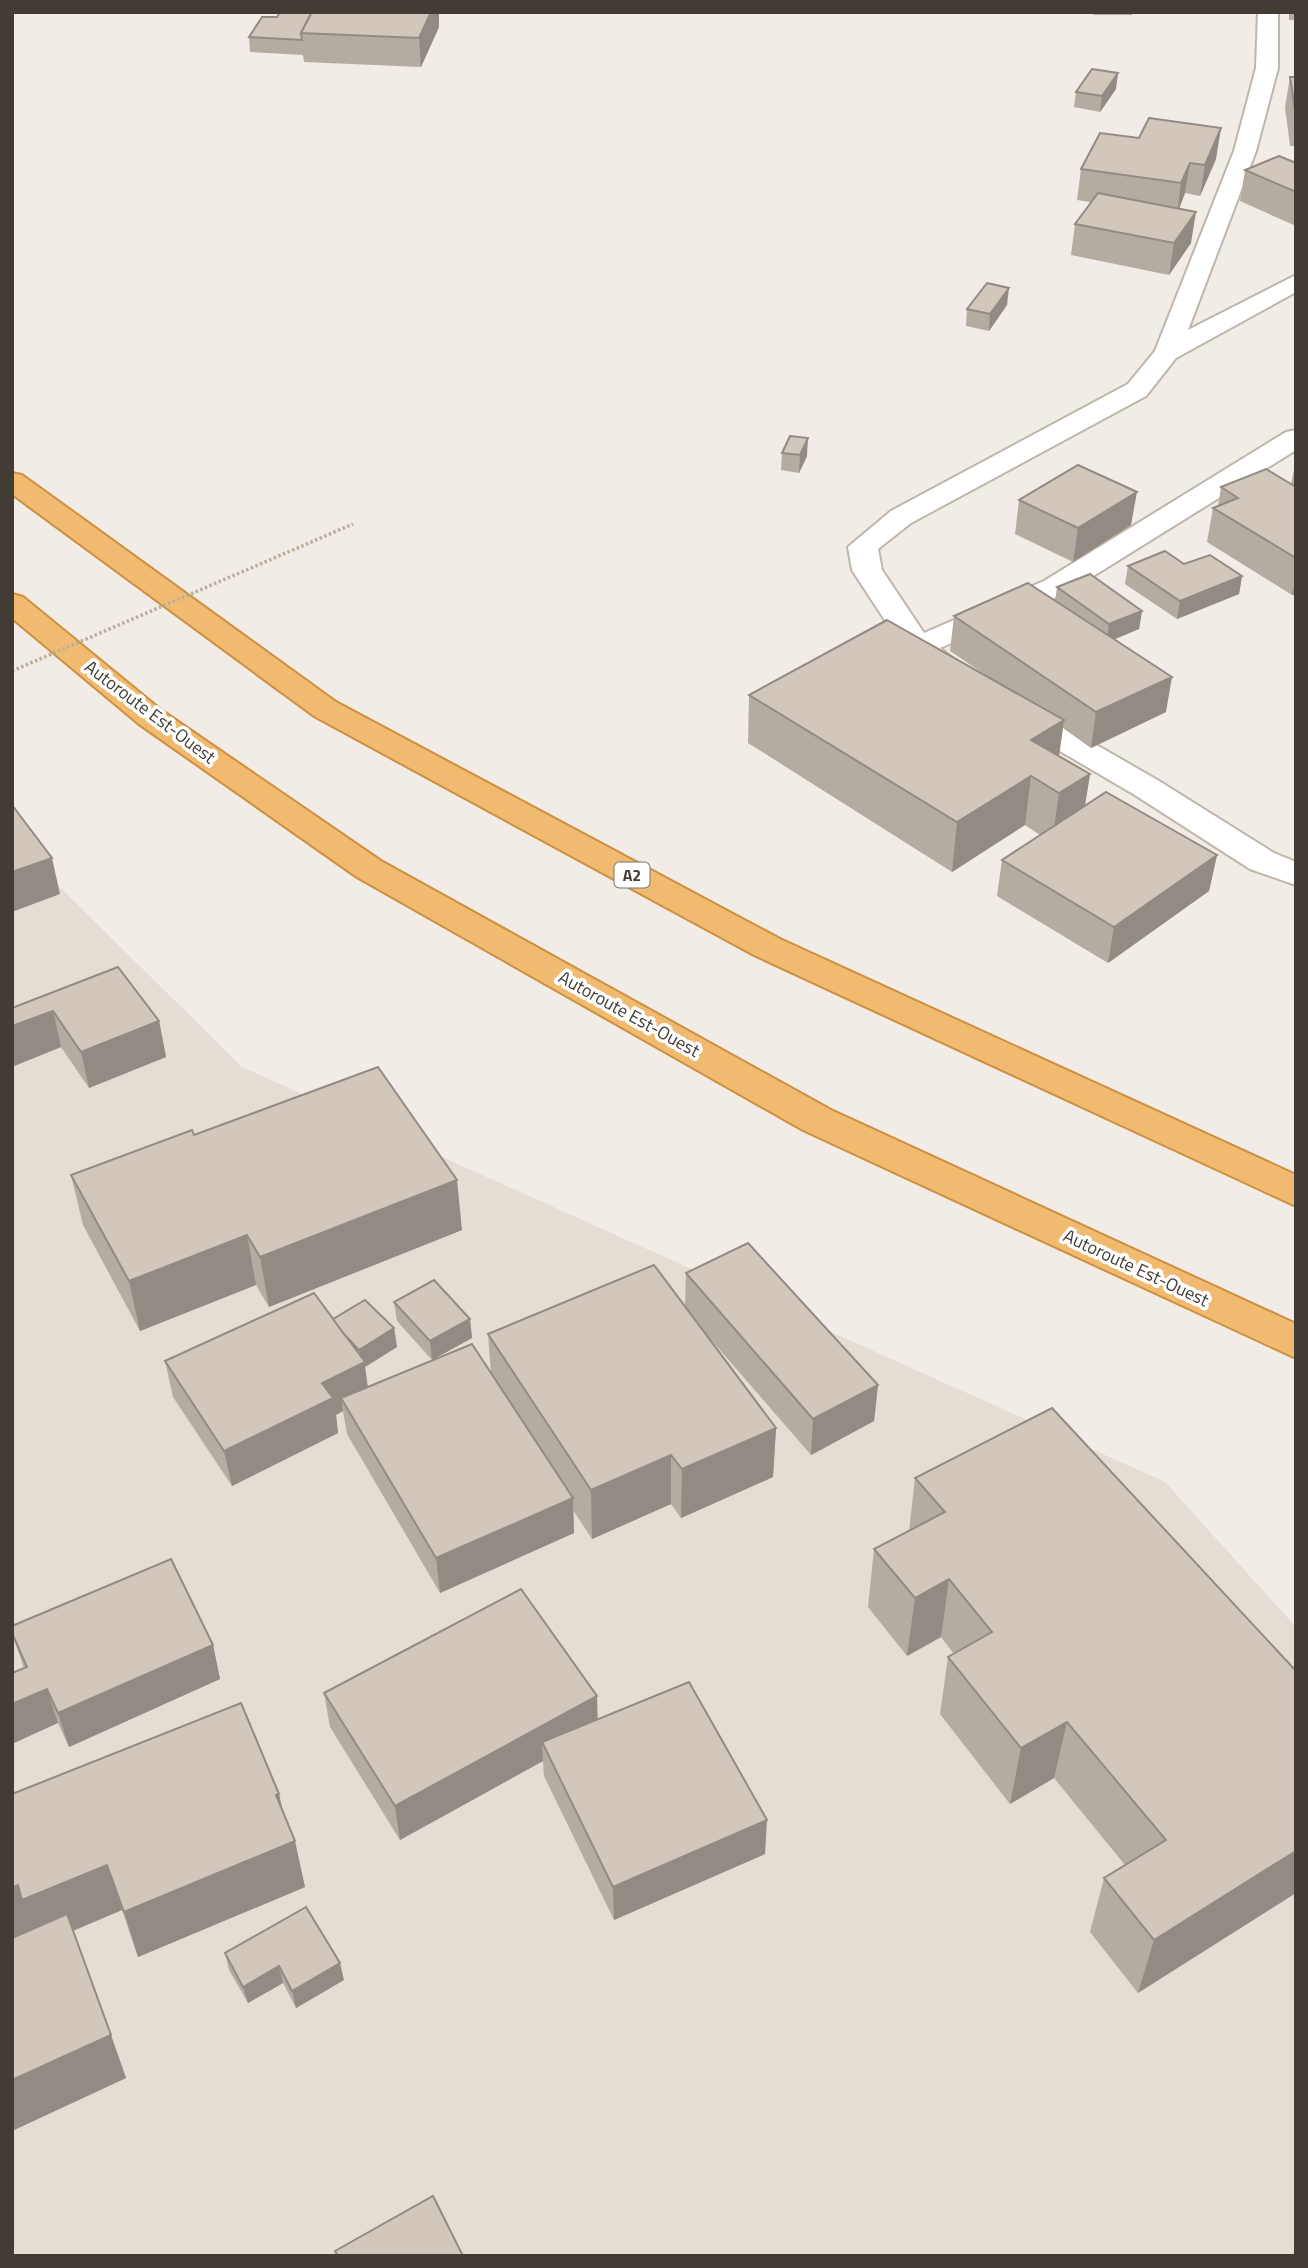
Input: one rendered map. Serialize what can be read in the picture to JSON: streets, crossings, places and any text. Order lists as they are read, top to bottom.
{
  "streets": {
    "highway": ["Autoroute Est-Ouest", "A2"]
  }
}
